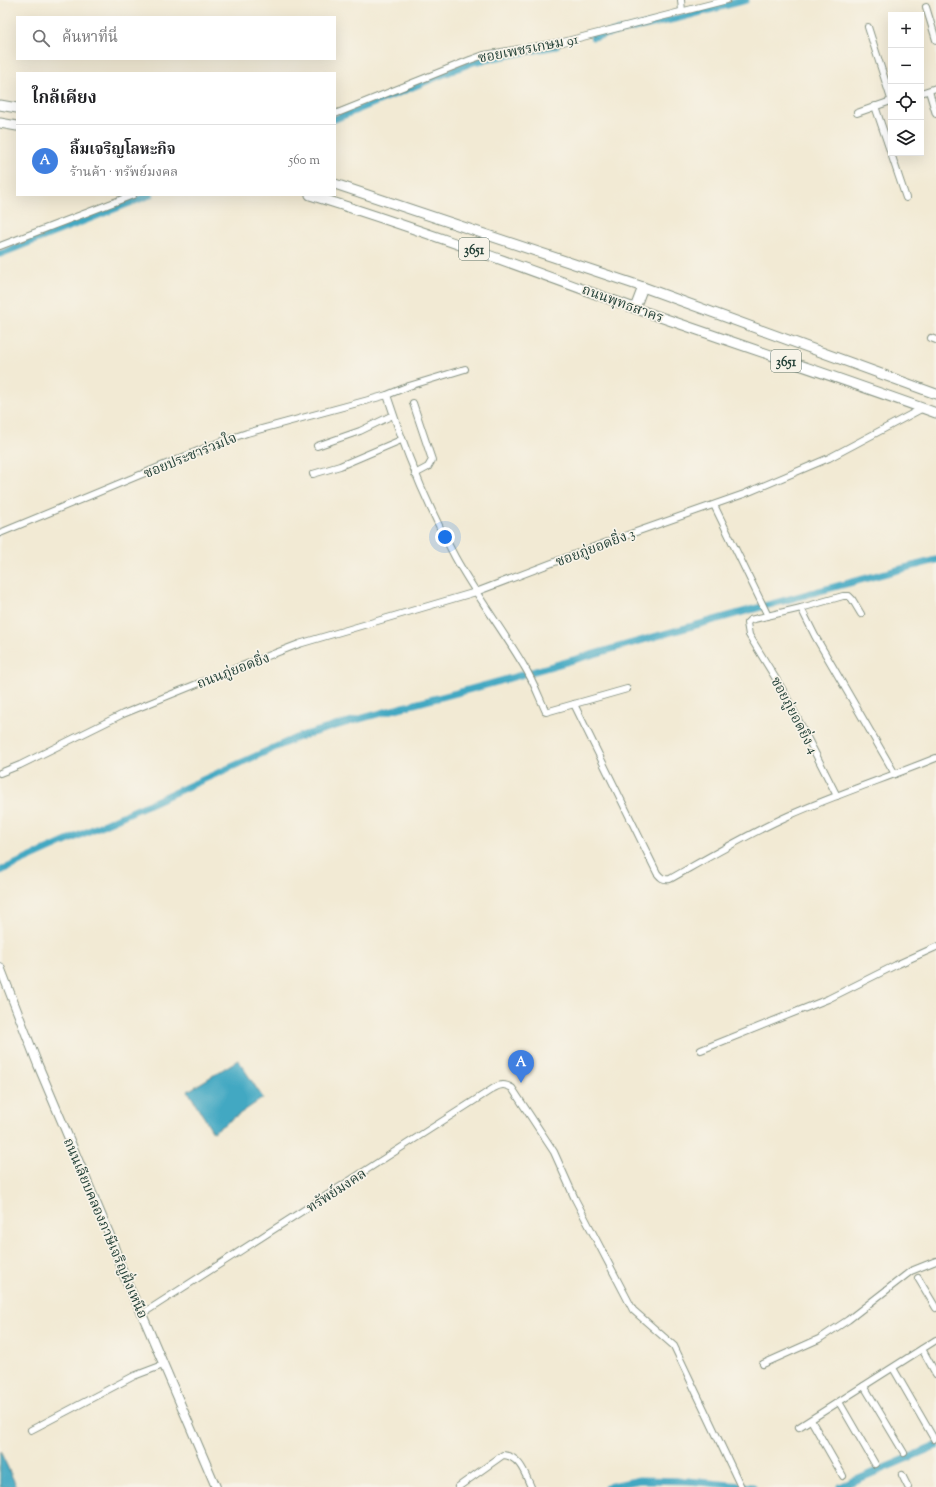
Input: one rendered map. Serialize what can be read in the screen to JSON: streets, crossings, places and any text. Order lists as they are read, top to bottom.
{
  "streets": {
    "main road": ["3651", "ถนนพุทธสาคร", "ถนนเลียบคลองภาษีเจริญฝั่งเหนือ"],
    "street": [
      "ซอยเพชรเกษม 91",
      "ซอยประชาร่วมใจ",
      "ซอยภู่ยอดยิ่ง 3",
      "ถนนภู่ยอดยิ่ง",
      "ซอยภู่ยอดยิ่ง 4",
      "ทรัพย์มงคล"
    ]
  },
  "crossings": [
    ["ถนนพุทธสาคร", "ซอยภู่ยอดยิ่ง 3"],
    ["ซอยภู่ยอดยิ่ง 3", "ถนนภู่ยอดยิ่ง"],
    ["ทรัพย์มงคล", "ถนนเลียบคลองภาษีเจริญฝั่งเหนือ"]
  ],
  "page": {
    "map_buttons": ["+", "−"],
    "search": "ค้นหาที่นี่",
    "heading": "ใกล้เคียง",
    "list": [
      {
        "mark": "A",
        "name": "ลิ้มเจริญโลหะกิจ",
        "note": "ร้านค้า · ทรัพย์มงคล",
        "value": "560 m"
      }
    ],
    "pins": "A"
  }
}
